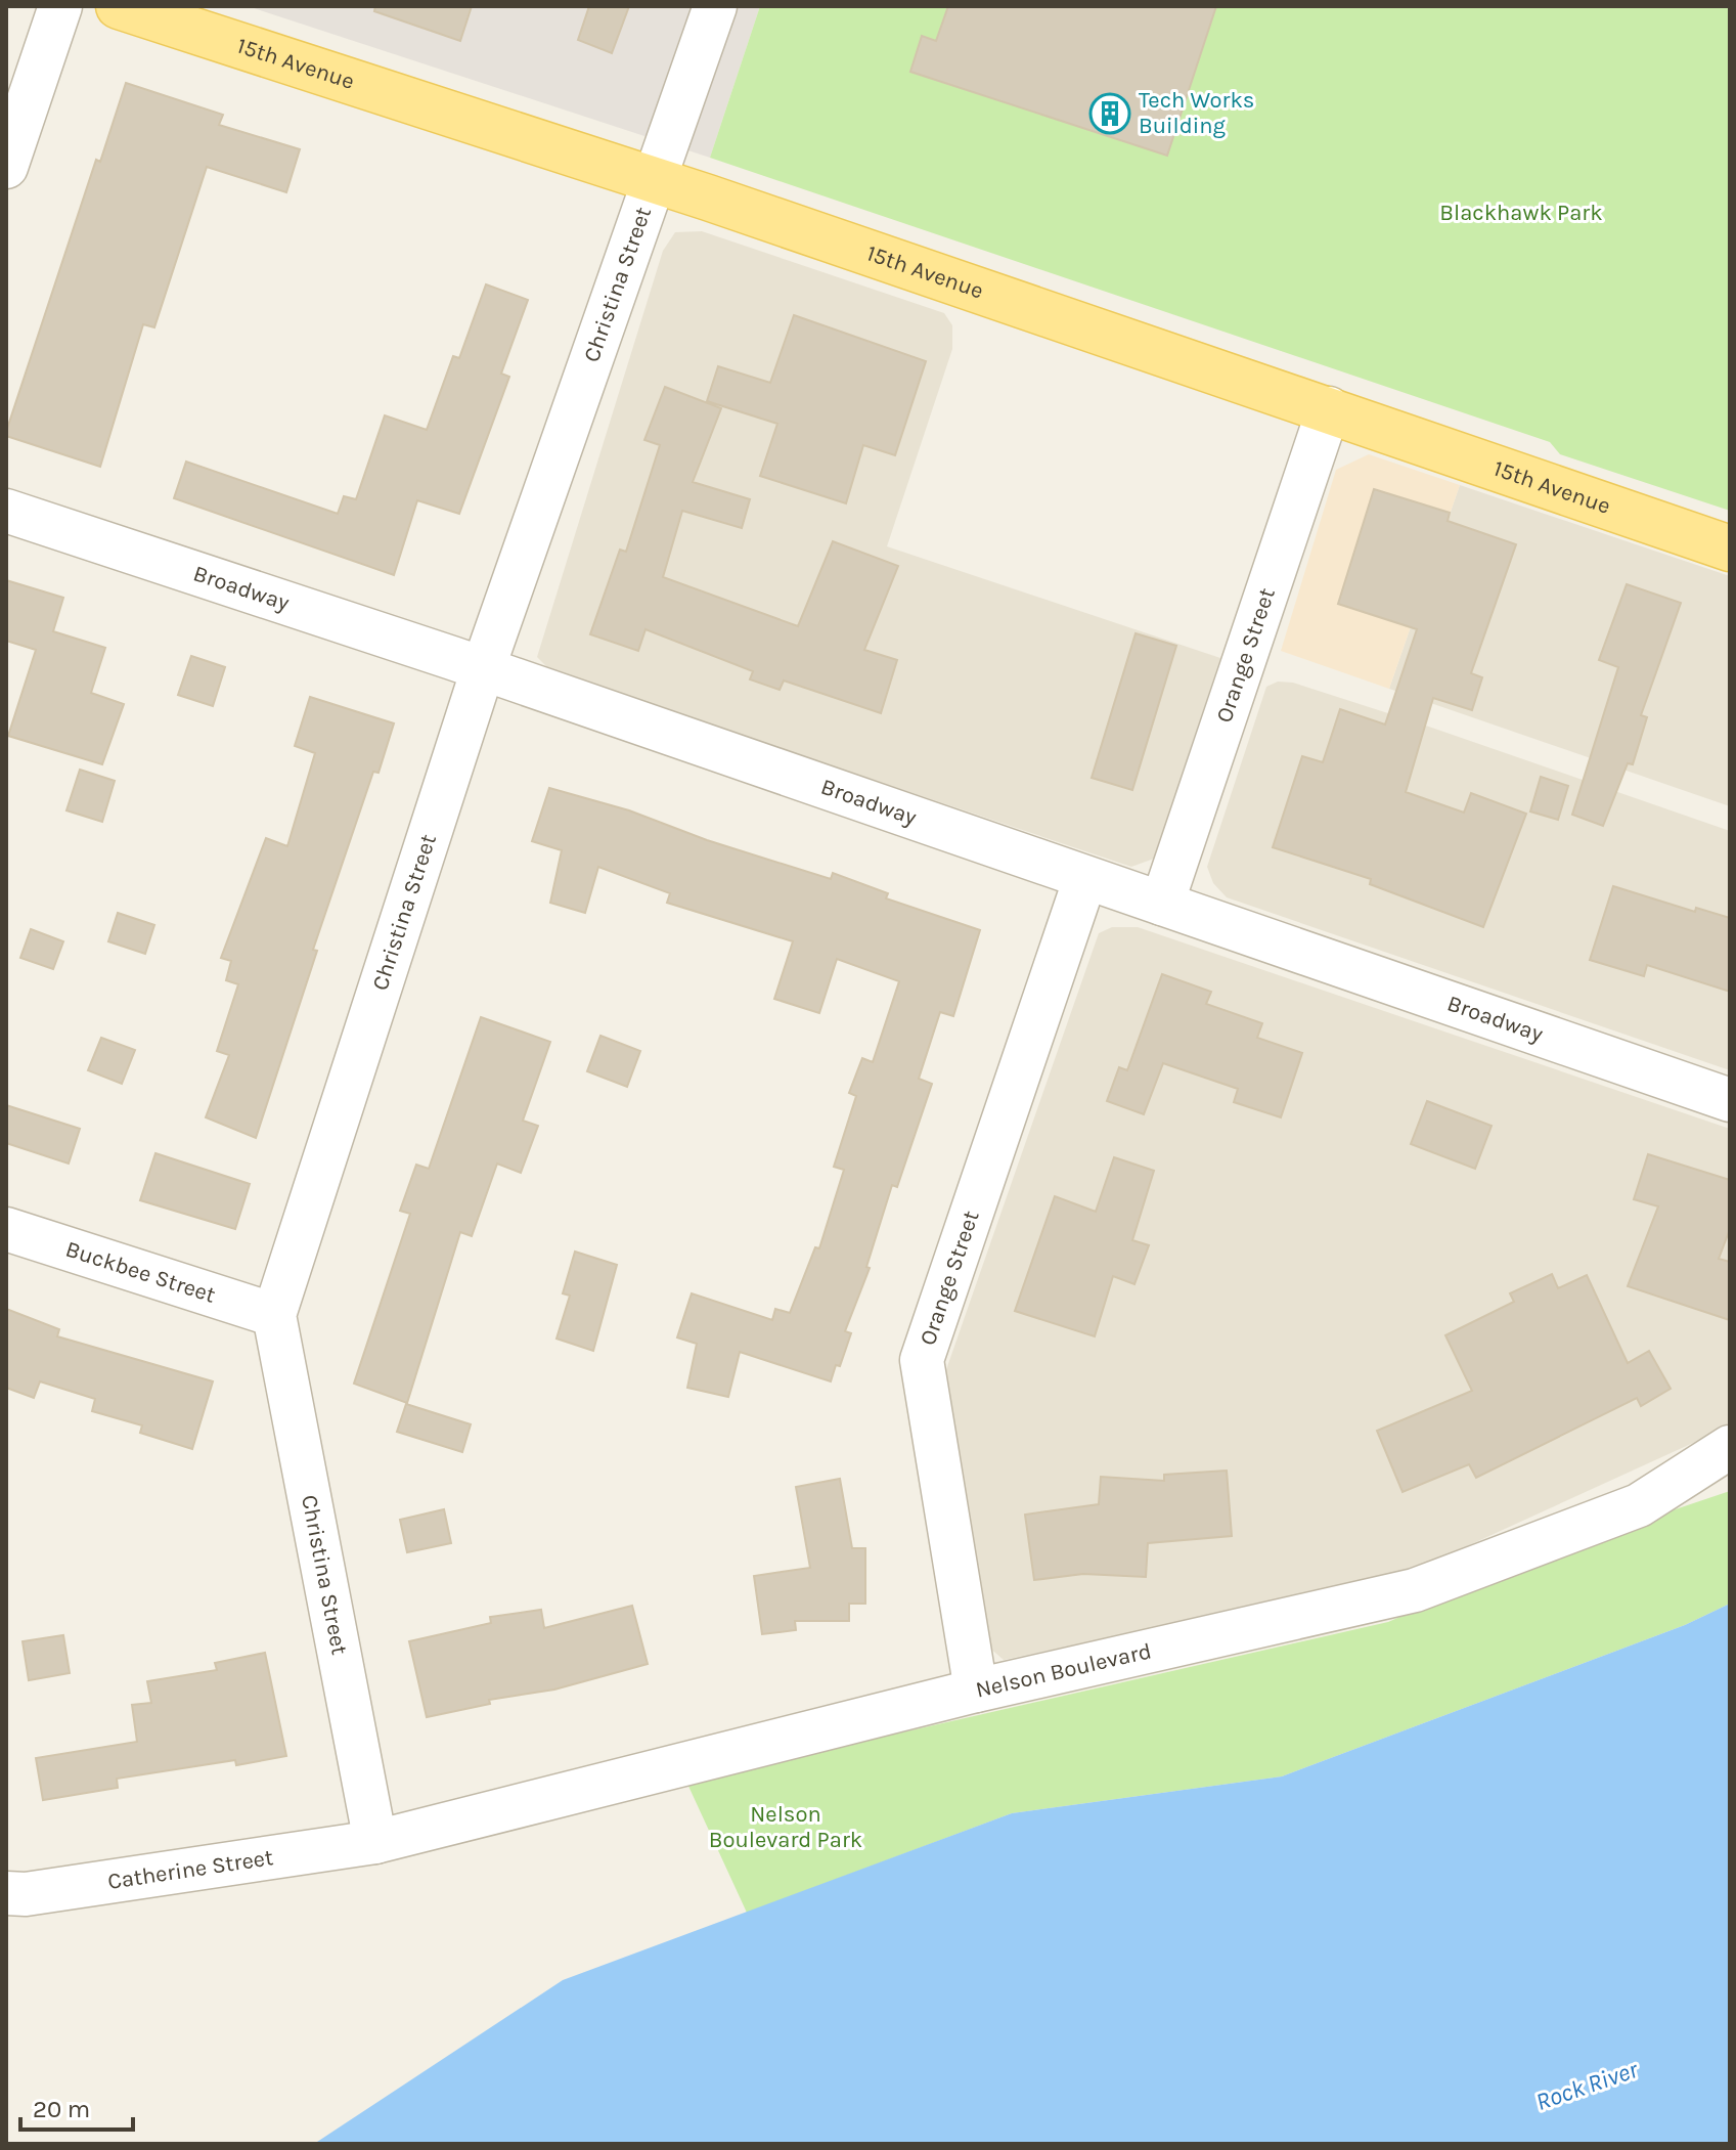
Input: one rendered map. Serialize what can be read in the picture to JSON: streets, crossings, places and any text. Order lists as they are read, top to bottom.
{
  "streets": {
    "main road": ["15th Avenue"],
    "street": [
      "Christina Street",
      "Broadway",
      "Orange Street",
      "Buckbee Street",
      "Nelson Boulevard",
      "Catherine Street"
    ]
  },
  "crossings": [
    ["15th Avenue", "Christina Street"],
    ["15th Avenue", "Orange Street"],
    ["Christina Street", "Broadway"],
    ["Christina Street", "Buckbee Street"],
    ["Christina Street", "Nelson Boulevard"],
    ["Christina Street", "Catherine Street"],
    ["Broadway", "Orange Street"],
    ["Orange Street", "Nelson Boulevard"],
    ["Nelson Boulevard", "Catherine Street"]
  ],
  "water": ["Rock River"],
  "parks": ["Blackhawk Park", "Nelson Boulevard Park"],
  "places": {
    "building": ["Tech Works Building"]
  },
  "scale_bar": "20 m"
}
